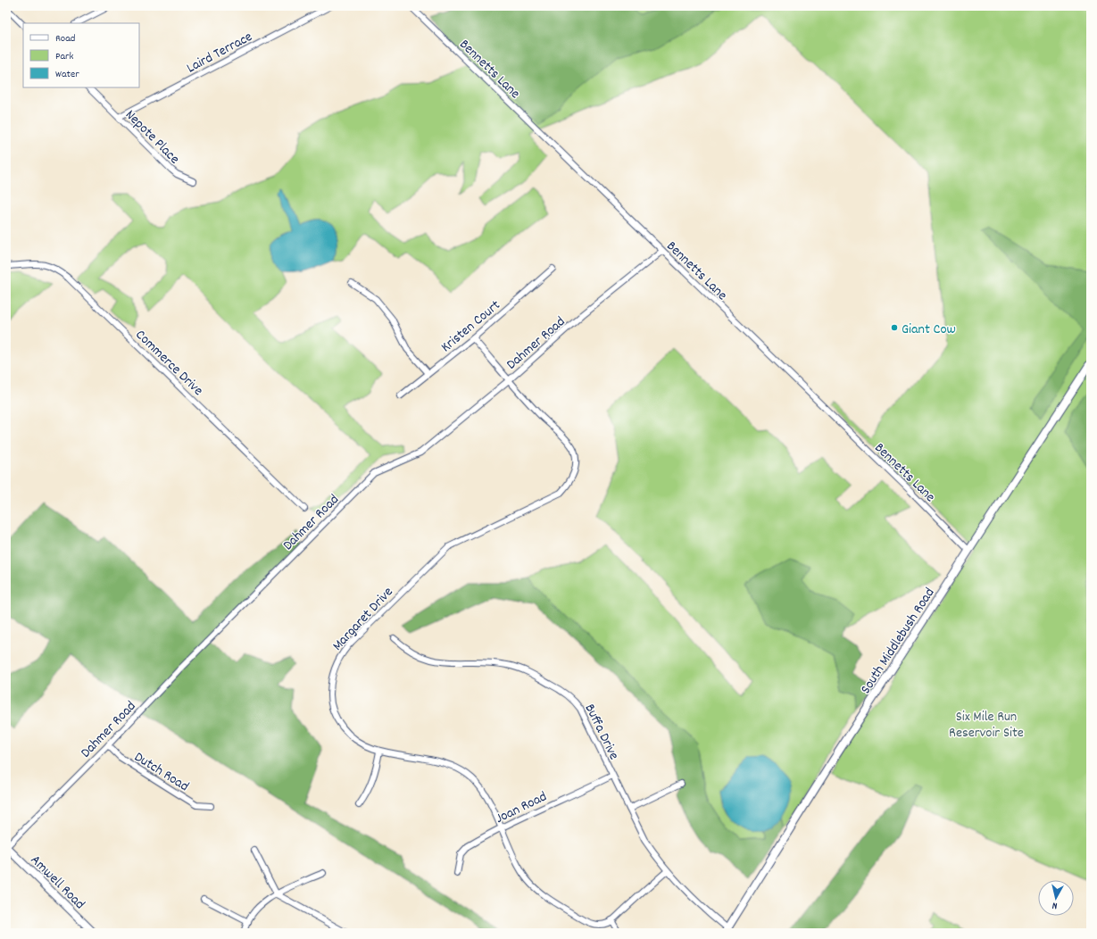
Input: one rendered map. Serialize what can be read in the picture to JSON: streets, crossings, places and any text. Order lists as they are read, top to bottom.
{
  "streets": {
    "street": [
      "Laird Terrace",
      "Bennetts Lane",
      "Nepote Place",
      "Kristen Court",
      "Dahmer Road",
      "Commerce Drive",
      "Margaret Drive",
      "South Middlebush Road",
      "Buffa Drive",
      "Dutch Road",
      "Joan Road",
      "Amwell Road"
    ]
  },
  "crossings": [
    ["Laird Terrace", "Nepote Place"],
    ["Bennetts Lane", "Dahmer Road"],
    ["Bennetts Lane", "South Middlebush Road"],
    ["Kristen Court", "Margaret Drive"],
    ["Dahmer Road", "Margaret Drive"],
    ["Dahmer Road", "Dutch Road"],
    ["Dahmer Road", "Amwell Road"],
    ["Margaret Drive", "Joan Road"],
    ["South Middlebush Road", "Buffa Drive"],
    ["Buffa Drive", "Joan Road"]
  ],
  "parks": ["Six Mile Run Reservoir Site"],
  "places": ["Giant Cow"],
  "legend": ["Road", "Park", "Water"],
  "north": "bottom"
}
